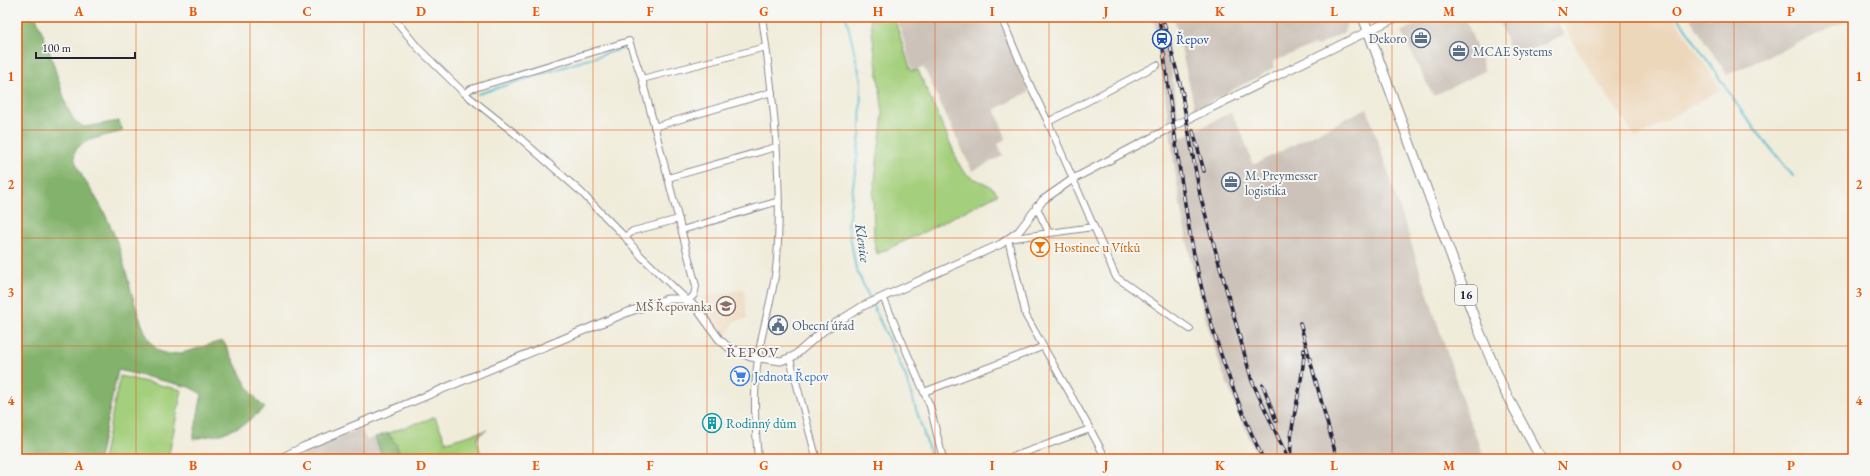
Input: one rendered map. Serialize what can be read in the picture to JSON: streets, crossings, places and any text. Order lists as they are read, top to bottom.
{
  "streets": {
    "main road": ["16"]
  },
  "districts": ["ŘEPOV"],
  "water": ["Klenice"],
  "places": {
    "office": ["Dekoro", "MCAE Systems", "M. Preymesser logistika"],
    "station": ["Řepov"],
    "bar": ["Hostinec u Vítků"],
    "school or university": ["MŠ Řepovanka"],
    "public building": ["Obecní úřad"],
    "supermarket": ["Jednota Řepov"],
    "building": ["Rodinný dům"]
  },
  "scale_bar": "100 m",
  "grid": {
    "columns": [
      "A",
      "B",
      "C",
      "D",
      "E",
      "F",
      "G",
      "H",
      "I",
      "J",
      "K",
      "L",
      "M",
      "N",
      "O",
      "P"
    ],
    "rows": [
      "1",
      "2",
      "3",
      "4"
    ]
  }
}
